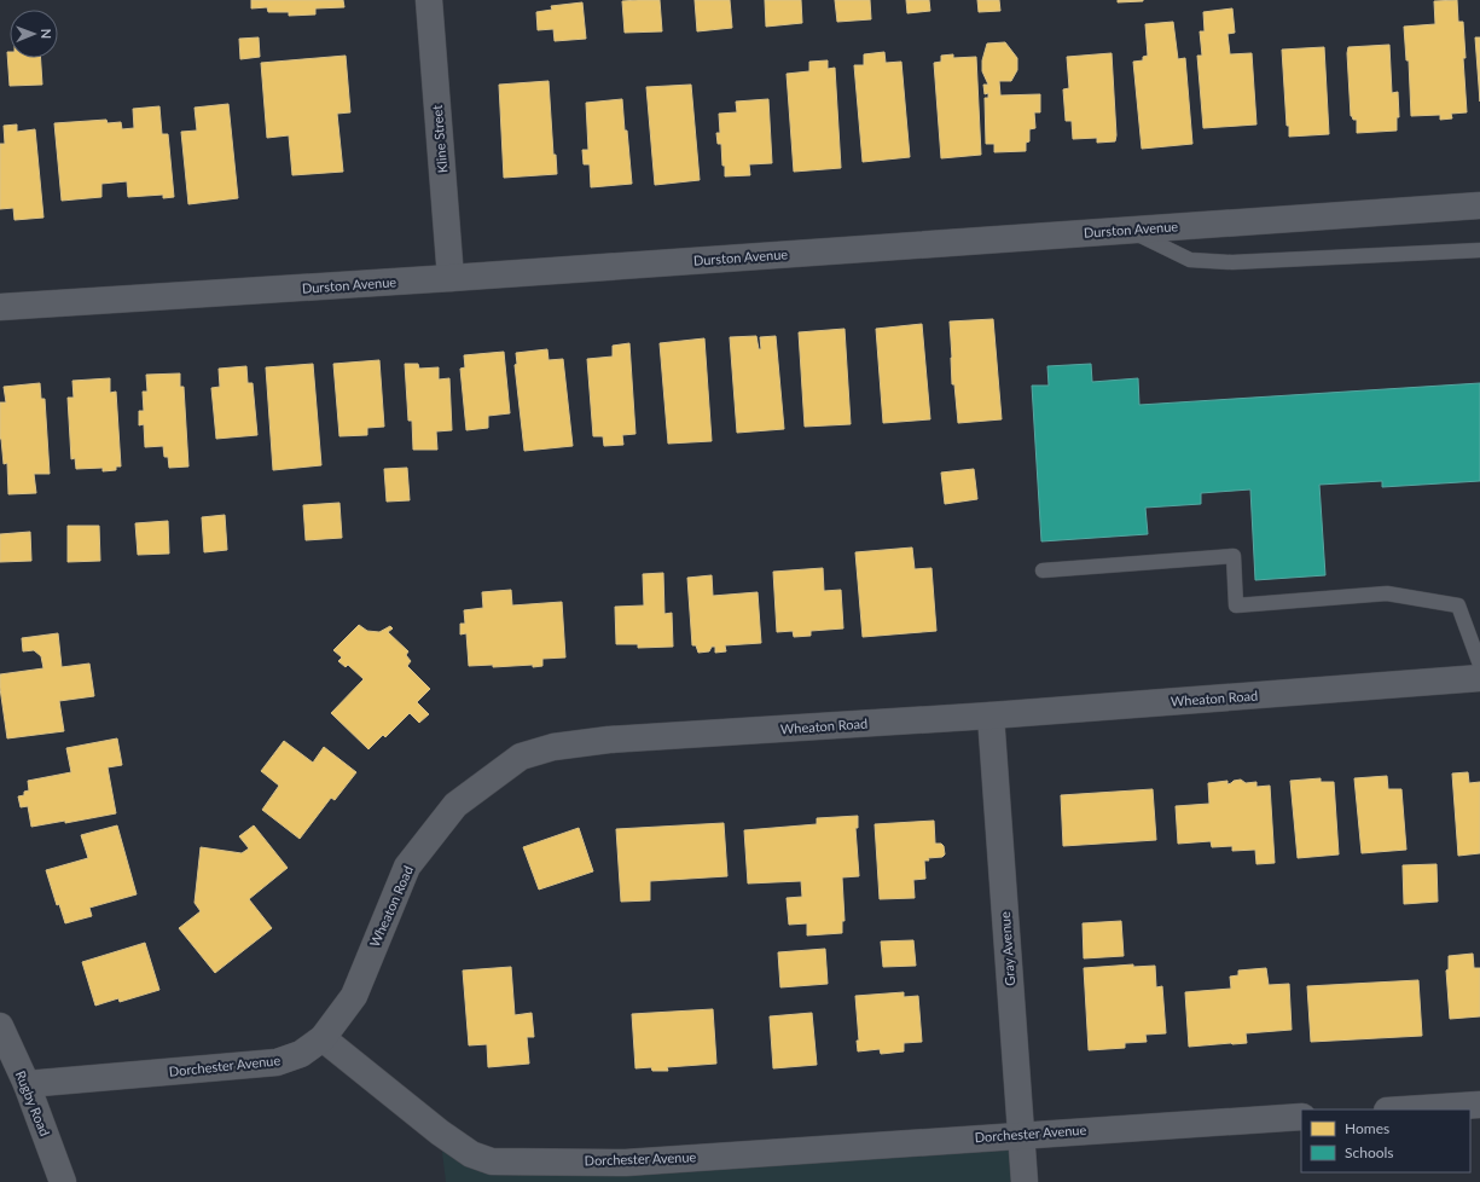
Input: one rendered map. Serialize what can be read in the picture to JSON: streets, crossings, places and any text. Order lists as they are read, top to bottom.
{
  "streets": {
    "street": [
      "Kline Street",
      "Durston Avenue",
      "Wheaton Road",
      "Gray Avenue",
      "Dorchester Avenue",
      "Rugby Road"
    ]
  },
  "crossings": [
    ["Kline Street", "Durston Avenue"],
    ["Wheaton Road", "Gray Avenue"],
    ["Wheaton Road", "Dorchester Avenue"],
    ["Gray Avenue", "Dorchester Avenue"],
    ["Dorchester Avenue", "Rugby Road"]
  ],
  "legend": ["Homes", "Schools"],
  "north": "right"
}
